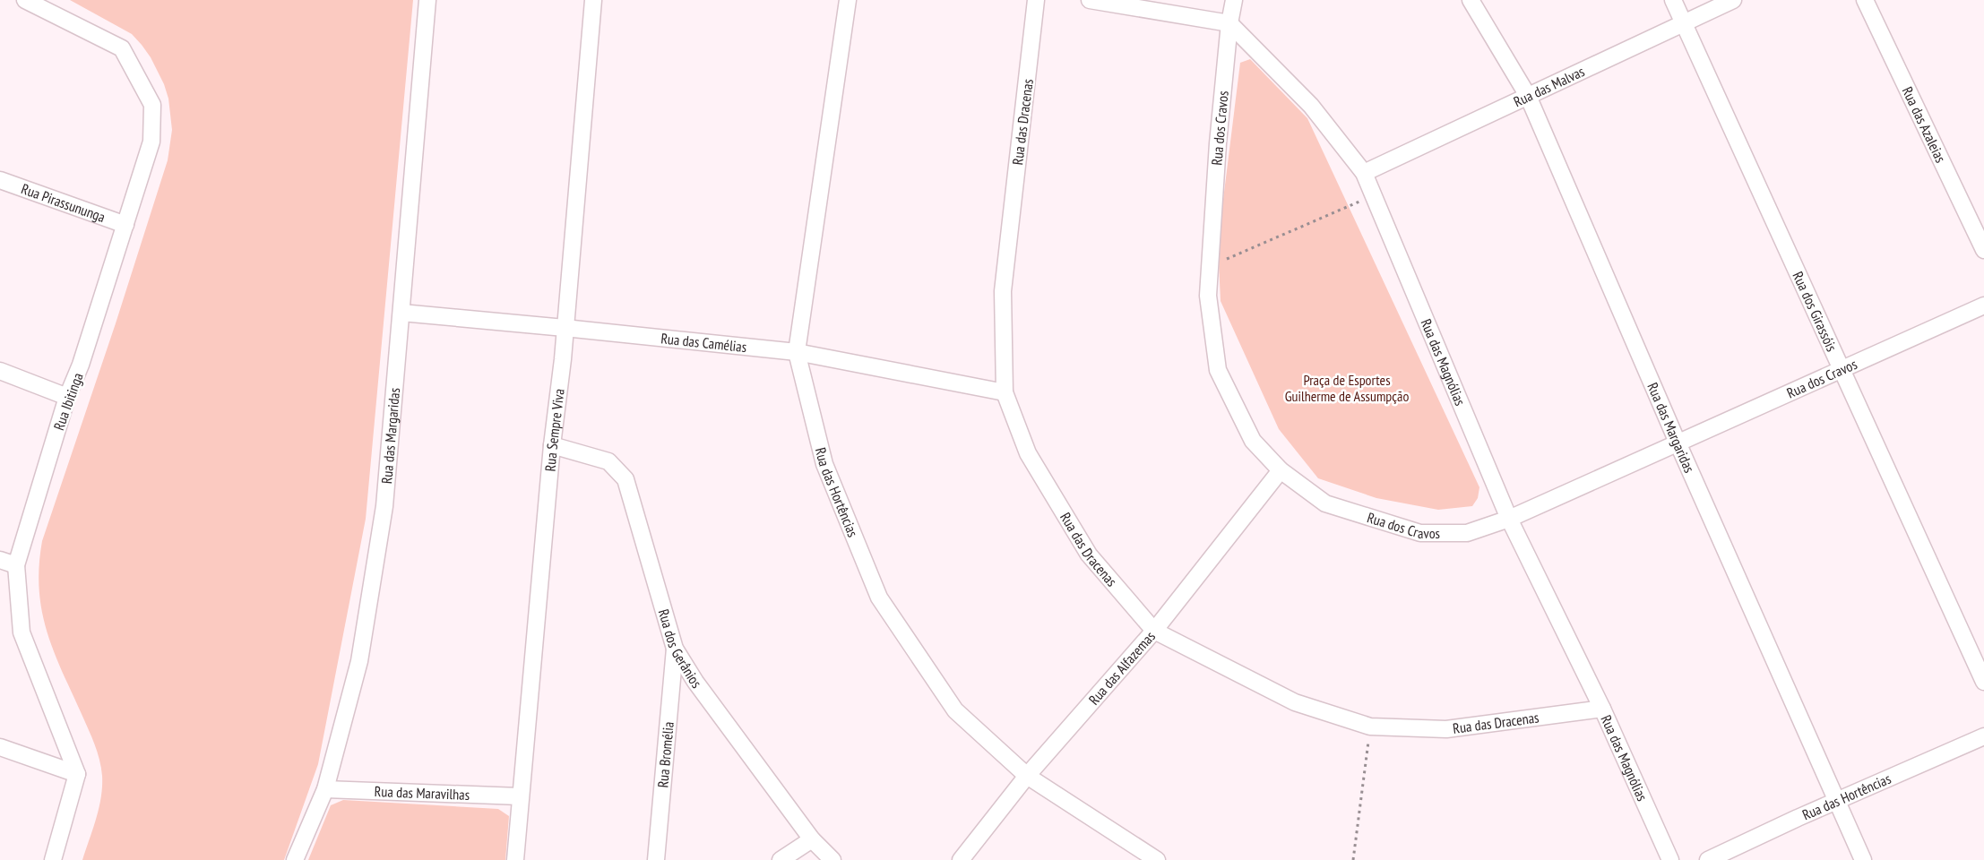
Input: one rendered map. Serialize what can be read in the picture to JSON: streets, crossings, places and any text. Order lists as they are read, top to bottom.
{
  "streets": {
    "street": [
      "Rua das Malvas",
      "Rua das Dracenas",
      "Rua das Azaleias",
      "Rua dos Cravos",
      "Rua Pirassununga",
      "Rua dos Girassóis",
      "Rua das Camélias",
      "Rua das Magnólias",
      "Rua Ibitinga",
      "Rua das Margaridas",
      "Rua Sempre Viva",
      "Rua das Hortências",
      "Rua dos Gerânios",
      "Rua das Alfazemas",
      "Rua Bromélia",
      "Rua das Maravilhas"
    ]
  },
  "crossings": [
    ["Rua das Malvas", "Rua dos Girassóis"],
    ["Rua das Malvas", "Rua das Magnólias"],
    ["Rua das Malvas", "Rua das Margaridas"],
    ["Rua das Dracenas", "Rua das Camélias"],
    ["Rua das Dracenas", "Rua das Magnólias"],
    ["Rua das Dracenas", "Rua das Alfazemas"],
    ["Rua dos Cravos", "Rua dos Girassóis"],
    ["Rua dos Cravos", "Rua das Magnólias"],
    ["Rua dos Cravos", "Rua das Margaridas"],
    ["Rua dos Cravos", "Rua das Alfazemas"],
    ["Rua Pirassununga", "Rua Ibitinga"],
    ["Rua das Camélias", "Rua das Margaridas"],
    ["Rua das Camélias", "Rua Sempre Viva"],
    ["Rua das Camélias", "Rua das Hortências"],
    ["Rua das Margaridas", "Rua das Hortências"],
    ["Rua das Margaridas", "Rua das Maravilhas"],
    ["Rua Sempre Viva", "Rua dos Gerânios"],
    ["Rua Sempre Viva", "Rua das Maravilhas"],
    ["Rua das Hortências", "Rua das Alfazemas"],
    ["Rua dos Gerânios", "Rua Bromélia"]
  ],
  "parks": ["Praça de Esportes Guilherme de Assumpção"]
}
